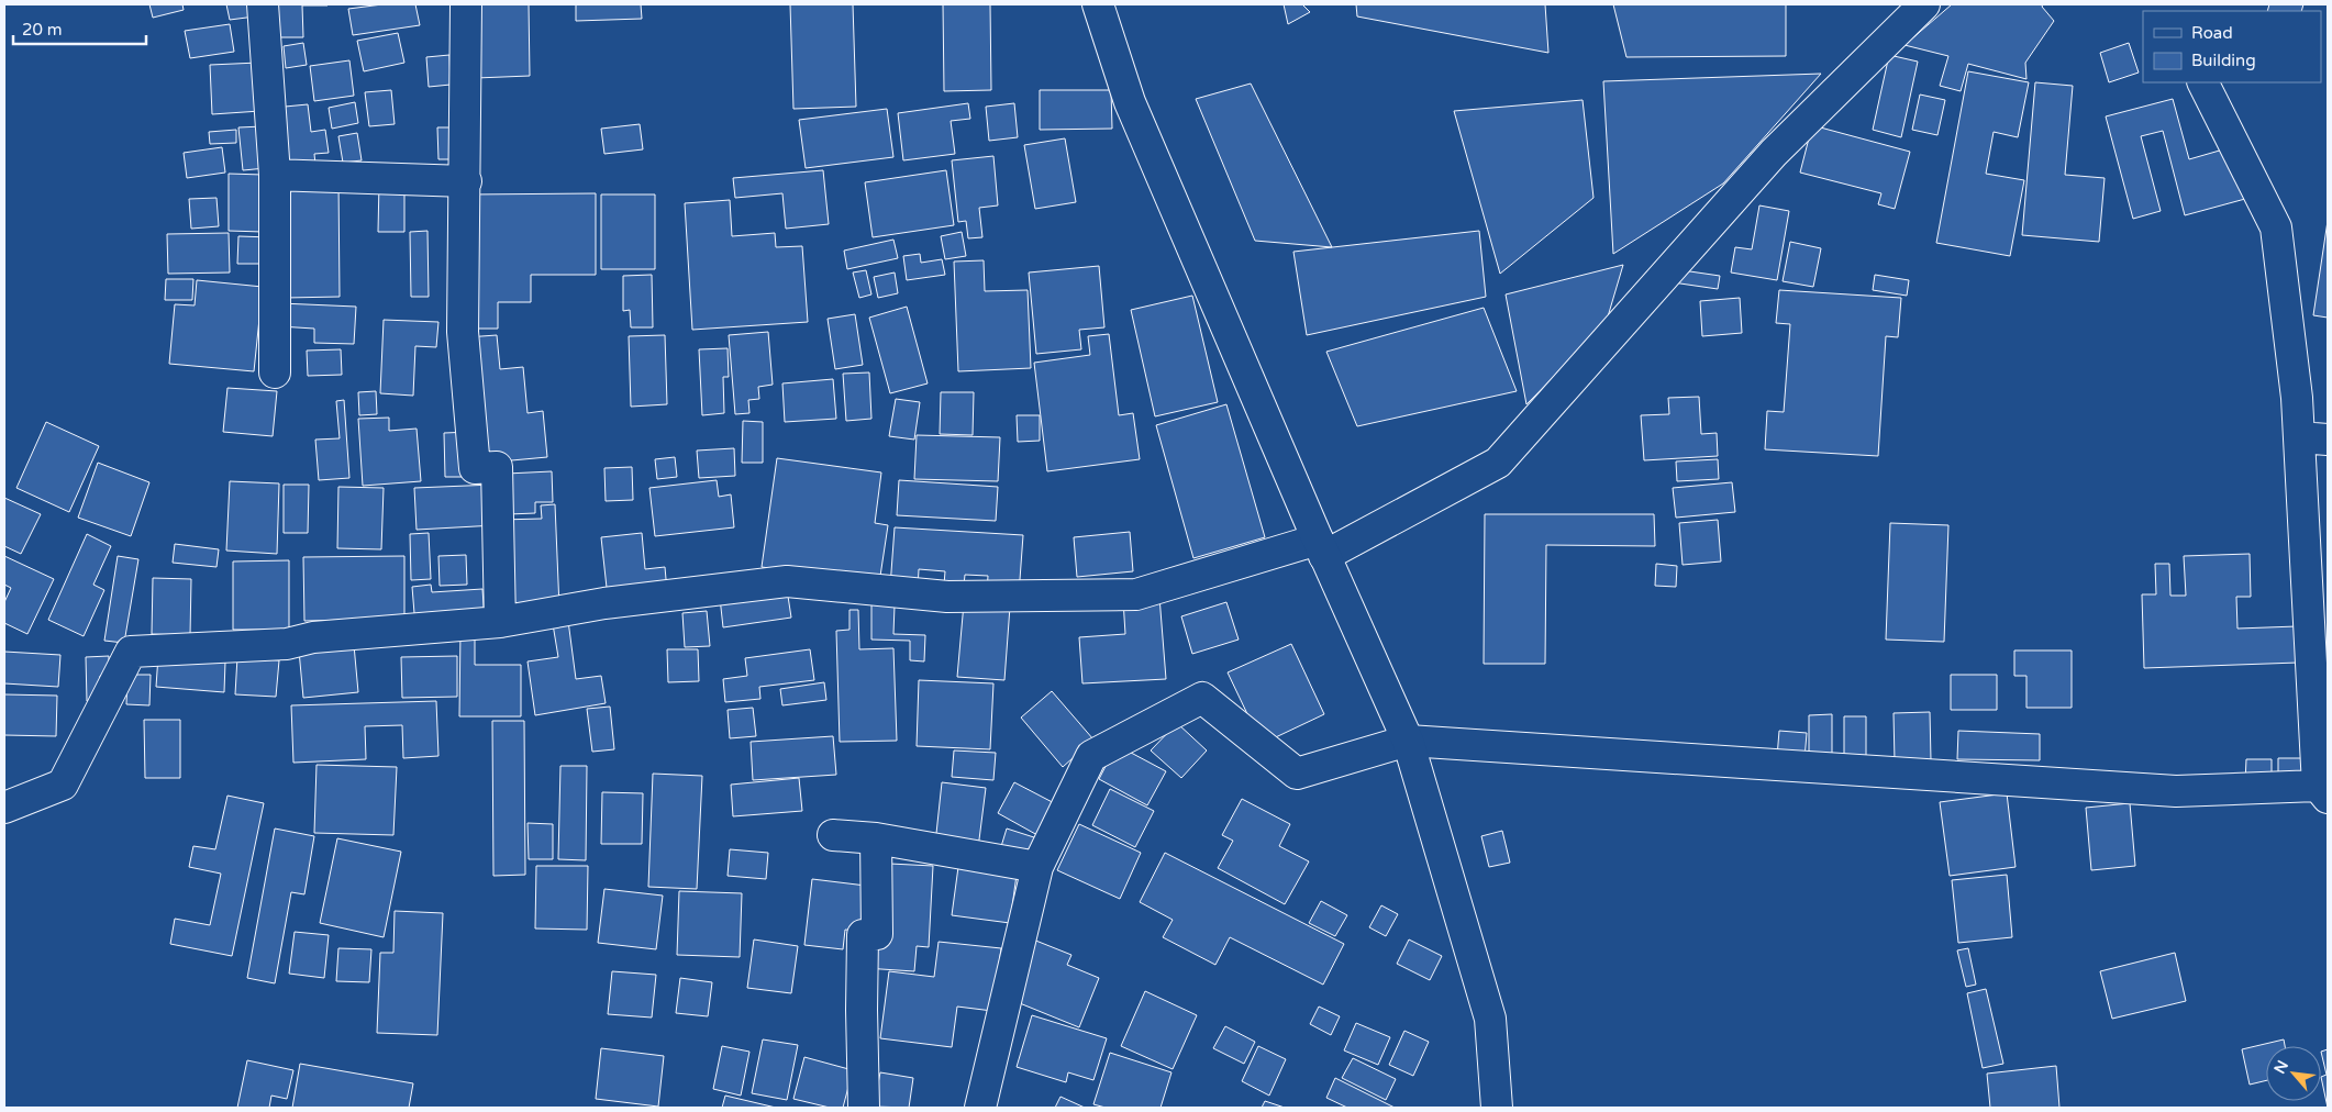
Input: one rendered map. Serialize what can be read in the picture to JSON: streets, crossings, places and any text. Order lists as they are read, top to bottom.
{
  "legend": ["Road", "Building"],
  "scale_bar": "20 m",
  "north": "top left"
}
